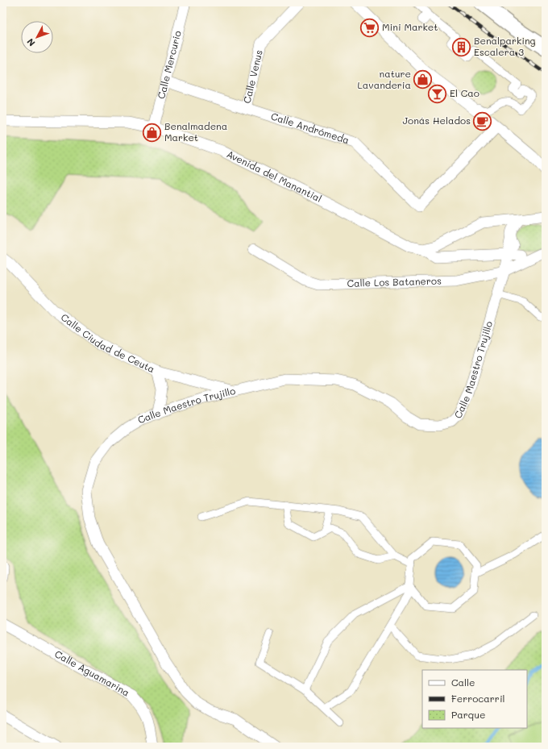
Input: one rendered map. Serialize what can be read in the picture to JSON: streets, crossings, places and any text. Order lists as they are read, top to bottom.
{
  "streets": {
    "street": [
      "Calle Mercurio",
      "Calle Venus",
      "Calle Andrómeda",
      "Avenida del Manantial",
      "Calle Los Bataneros",
      "Calle Ciudad de Ceuta",
      "Calle Maestro Trujillo",
      "Calle Aguamarina"
    ]
  },
  "crossings": [
    ["Calle Mercurio", "Calle Andrómeda"],
    ["Calle Mercurio", "Avenida del Manantial"],
    ["Calle Venus", "Calle Andrómeda"],
    ["Avenida del Manantial", "Calle Los Bataneros"],
    ["Avenida del Manantial", "Calle Maestro Trujillo"],
    ["Calle Los Bataneros", "Calle Maestro Trujillo"],
    ["Calle Ciudad de Ceuta", "Calle Maestro Trujillo"]
  ],
  "places": {
    "supermarket": ["Mini Market"],
    "building": ["Benalparking Escalera 3"],
    "shop": ["nature Lavanderia", "Benalmadena Market"],
    "bar": ["El Cao"],
    "cafe": ["Jonás Helados"]
  },
  "legend": ["Calle", "Ferrocarril", "Parque"],
  "north": "bottom left"
}
